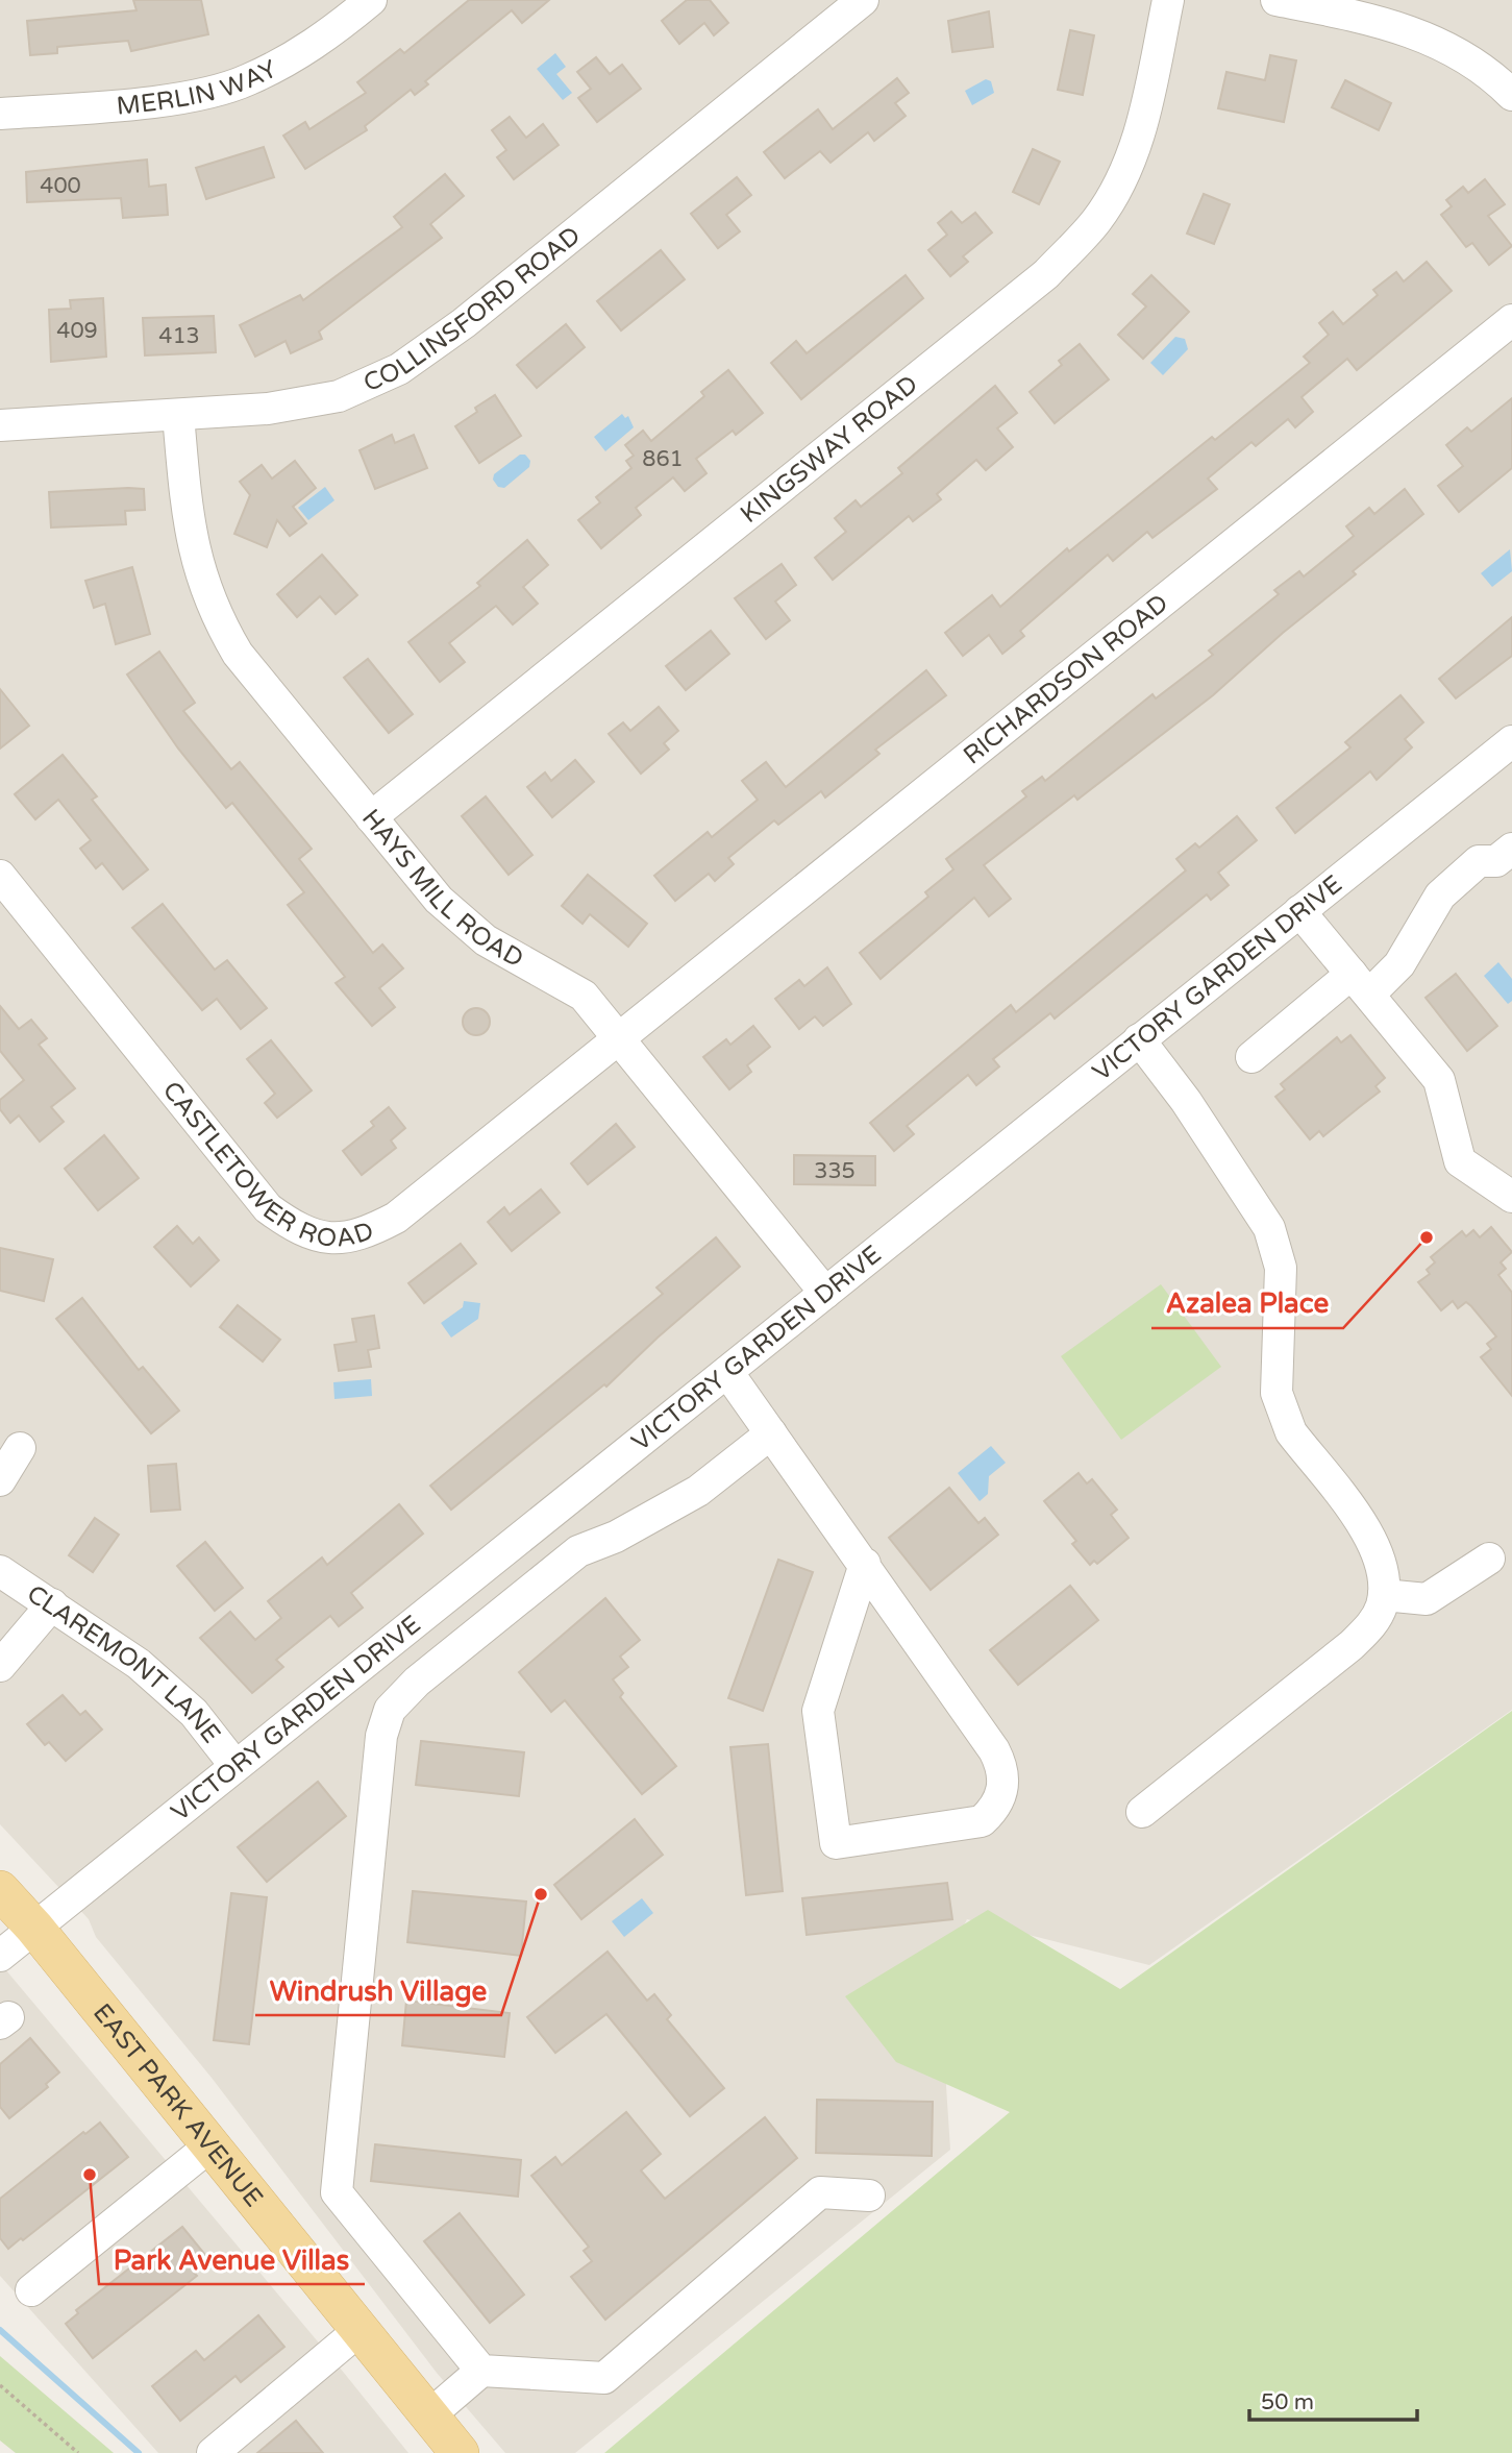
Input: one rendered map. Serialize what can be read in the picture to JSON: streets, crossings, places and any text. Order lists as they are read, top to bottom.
{
  "streets": {
    "main road": ["EAST PARK AVENUE"],
    "street": [
      "MERLIN WAY",
      "COLLINSFORD ROAD",
      "KINGSWAY ROAD",
      "RICHARDSON ROAD",
      "HAYS MILL ROAD",
      "VICTORY GARDEN DRIVE",
      "CASTLETOWER ROAD",
      "CLAREMONT LANE"
    ]
  },
  "crossings": [
    ["COLLINSFORD ROAD", "HAYS MILL ROAD"],
    ["KINGSWAY ROAD", "HAYS MILL ROAD"],
    ["RICHARDSON ROAD", "HAYS MILL ROAD"],
    ["RICHARDSON ROAD", "CASTLETOWER ROAD"],
    ["HAYS MILL ROAD", "VICTORY GARDEN DRIVE"],
    ["HAYS MILL ROAD", "CASTLETOWER ROAD"],
    ["VICTORY GARDEN DRIVE", "CLAREMONT LANE"],
    ["VICTORY GARDEN DRIVE", "EAST PARK AVENUE"]
  ],
  "places": ["Azalea Place", "Windrush Village", "Park Avenue Villas"],
  "house_numbers": [
    "400",
    "409",
    "413",
    "861",
    "335"
  ],
  "scale_bar": "50 m"
}
